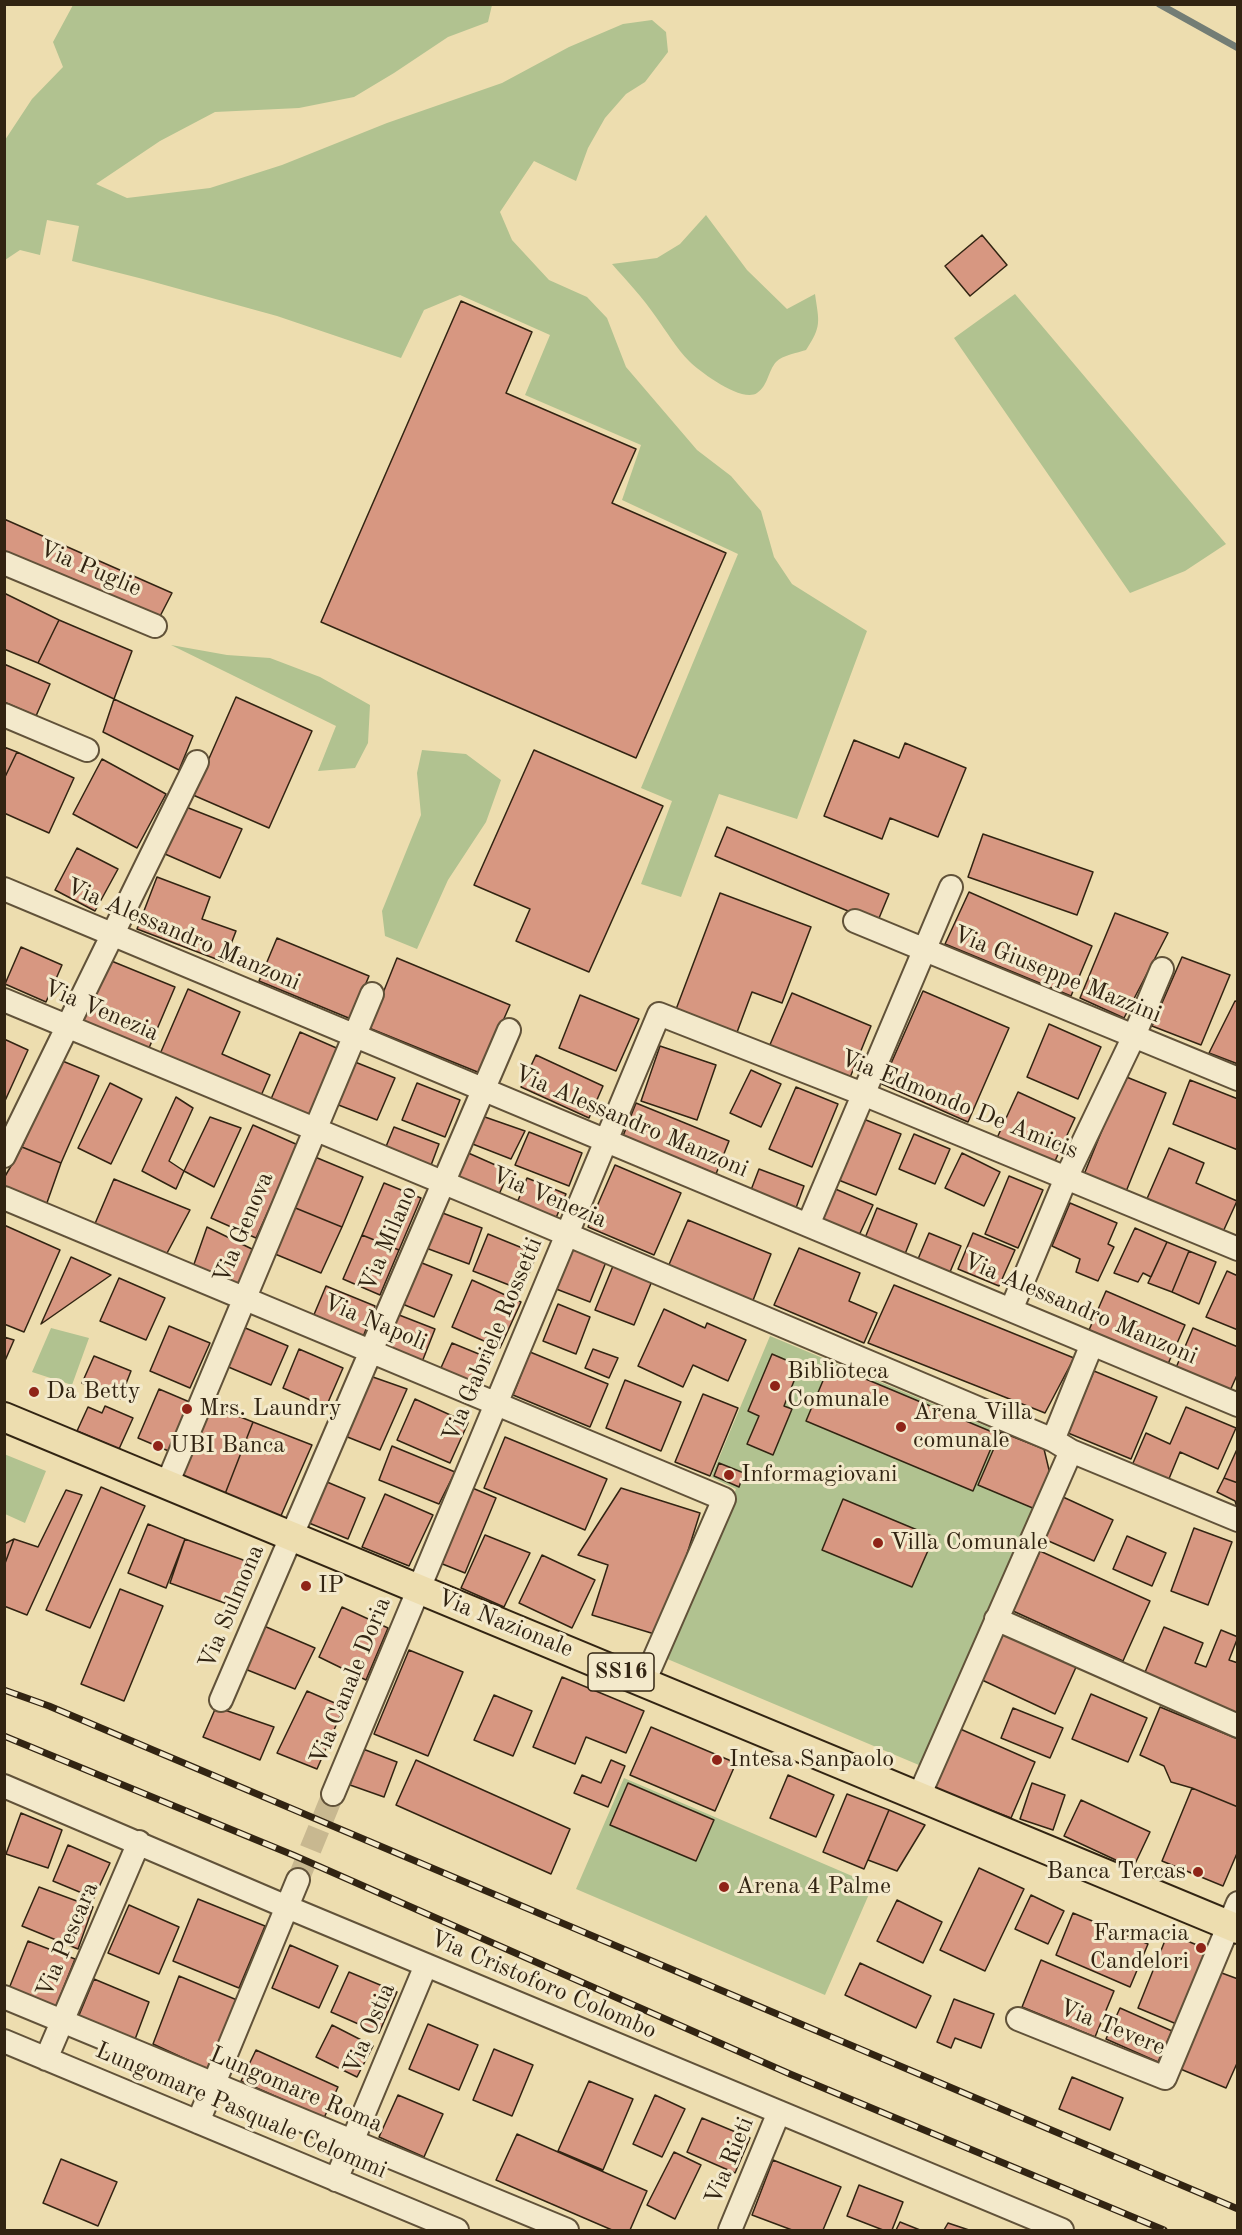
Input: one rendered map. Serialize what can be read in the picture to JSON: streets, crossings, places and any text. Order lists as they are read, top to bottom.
{
  "streets": {
    "main road": ["Via Nazionale", "SS16"],
    "street": [
      "Via Puglie",
      "Via Alessandro Manzoni",
      "Via Giuseppe Mazzini",
      "Via Venezia",
      "Via Edmondo De Amicis",
      "Via Genova",
      "Via Milano",
      "Via Napoli",
      "Via Gabriele Rossetti",
      "Via Sulmona",
      "Via Canale Doria",
      "Via Pescara",
      "Via Cristoforo Colombo",
      "Via Tevere",
      "Via Ostia",
      "Lungomare Roma",
      "Lungomare Pasquale Celommi",
      "Via Rieti"
    ]
  },
  "crossings": [
    ["Via Alessandro Manzoni", "Via Genova"],
    ["Via Alessandro Manzoni", "Via Milano"],
    ["Via Alessandro Manzoni", "Via Gabriele Rossetti"],
    ["Via Venezia", "Via Genova"],
    ["Via Venezia", "Via Milano"],
    ["Via Venezia", "Via Gabriele Rossetti"],
    ["Via Edmondo De Amicis", "Via Gabriele Rossetti"],
    ["Via Genova", "Via Napoli"],
    ["Via Genova", "Via Nazionale"],
    ["Via Milano", "Via Napoli"],
    ["Via Milano", "Via Sulmona"],
    ["Via Milano", "Via Nazionale"],
    ["Via Napoli", "Via Gabriele Rossetti"],
    ["Via Napoli", "Via Nazionale"],
    ["Via Gabriele Rossetti", "Via Nazionale"],
    ["Via Gabriele Rossetti", "Via Canale Doria"],
    ["Via Sulmona", "Via Nazionale"],
    ["Via Nazionale", "Via Canale Doria"],
    ["Via Nazionale", "Via Tevere"],
    ["Via Pescara", "Via Cristoforo Colombo"],
    ["Via Pescara", "Lungomare Roma"],
    ["Via Pescara", "Lungomare Pasquale Celommi"],
    ["Via Cristoforo Colombo", "Via Ostia"],
    ["Via Cristoforo Colombo", "Via Rieti"],
    ["Via Ostia", "Lungomare Roma"],
    ["Via Ostia", "Lungomare Pasquale Celommi"]
  ],
  "places": [
    "Biblioteca Comunale",
    "Da Betty",
    "Mrs. Laundry",
    "Arena Villa comunale",
    "UBI Banca",
    "Informagiovani",
    "Villa Comunale",
    "IP",
    "Intesa Sanpaolo",
    "Banca Tercas",
    "Arena 4 Palme",
    "Farmacia Candelori"
  ]
}
